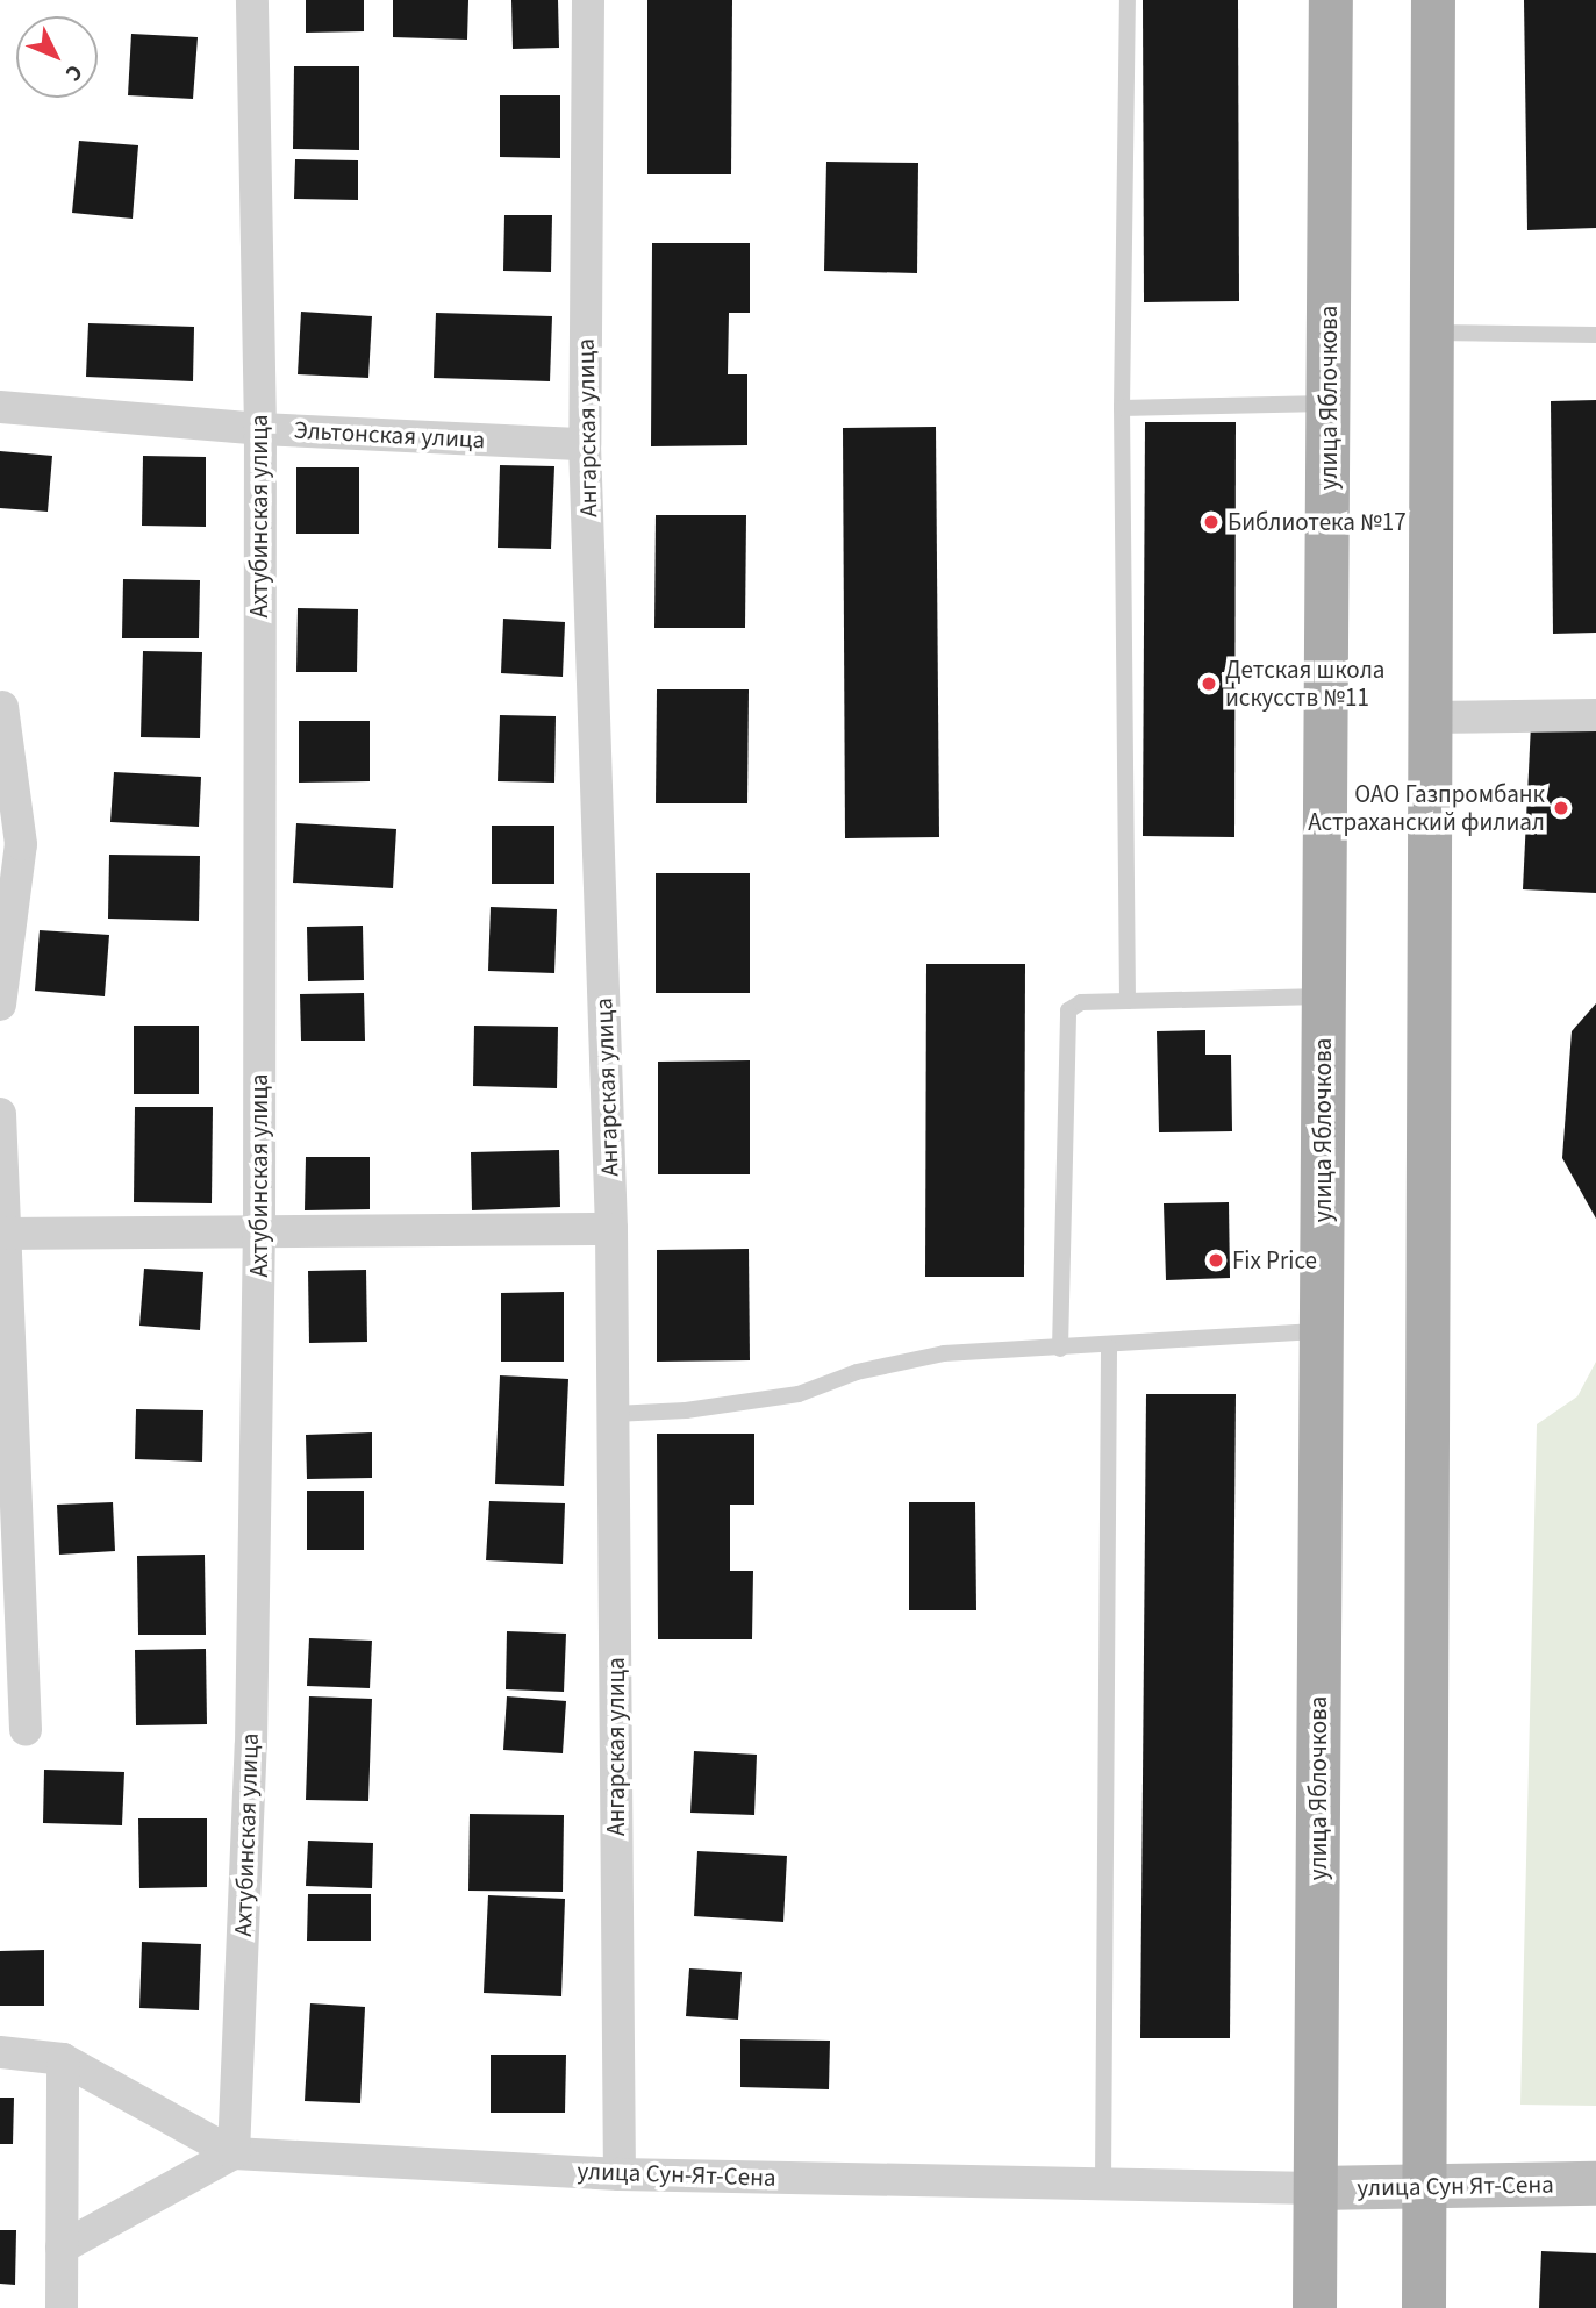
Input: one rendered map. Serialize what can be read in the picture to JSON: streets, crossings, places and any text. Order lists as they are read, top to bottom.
{
  "streets": {
    "main road": ["улица Яблочкова", "улица Сун Ят-Сена"],
    "street": [
      "Ангарская улица",
      "Эльтонская улица",
      "Ахтубинская улица",
      "улица Сун-Ят-Сена"
    ]
  },
  "crossings": [
    ["улица Яблочкова", "улица Сун-Ят-Сена"],
    ["улица Яблочкова", "улица Сун Ят-Сена"],
    ["Ангарская улица", "Эльтонская улица"],
    ["Ангарская улица", "улица Сун-Ят-Сена"],
    ["Эльтонская улица", "Ахтубинская улица"],
    ["Ахтубинская улица", "улица Сун-Ят-Сена"],
    ["улица Сун-Ят-Сена", "улица Сун Ят-Сена"]
  ],
  "places": [
    "Библиотека №17",
    "Детская школа искусств №11",
    "ОАО Газпромбанк Астраханский филиал",
    "Fix Price"
  ],
  "north": "bottom right"
}
